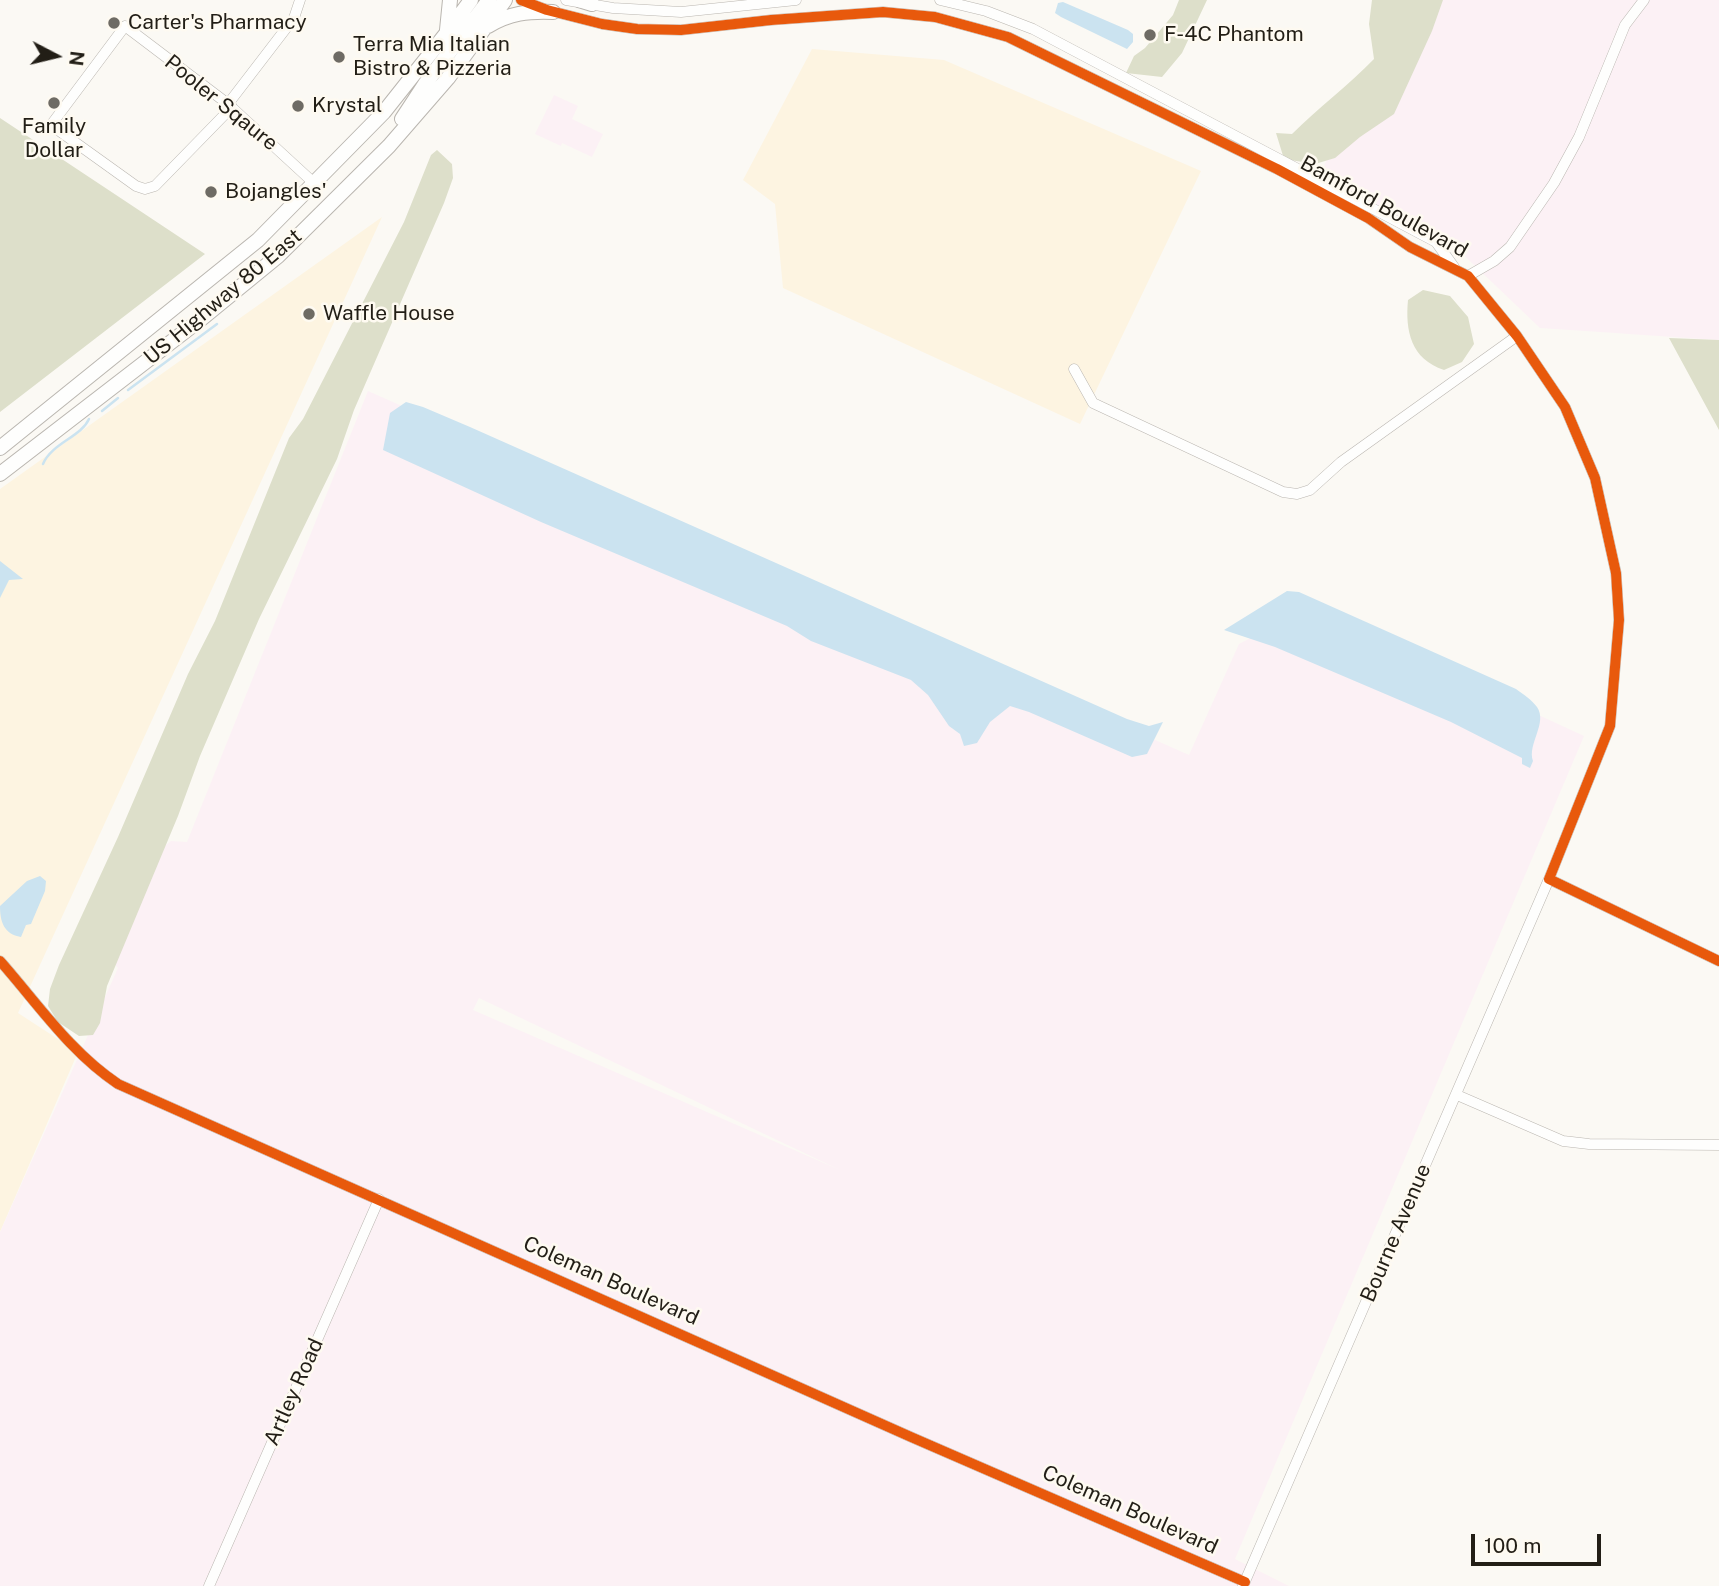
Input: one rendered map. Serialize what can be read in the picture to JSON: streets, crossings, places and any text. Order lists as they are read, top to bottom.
{
  "streets": {
    "main road": ["US Highway 80 East"],
    "street": [
      "Pooler Sqaure",
      "Bamford Boulevard",
      "Bourne Avenue",
      "Coleman Boulevard",
      "Artley Road"
    ]
  },
  "crossings": [
    ["Pooler Sqaure", "US Highway 80 East"],
    ["Bamford Boulevard", "Bourne Avenue"],
    ["Bourne Avenue", "Coleman Boulevard"],
    ["Coleman Boulevard", "Artley Road"]
  ],
  "places": [
    "Carter's Pharmacy",
    "F-4C Phantom",
    "Terra Mia Italian Bistro & Pizzeria",
    "Family Dollar",
    "Krystal",
    "Bojangles'",
    "Waffle House"
  ],
  "scale_bar": "100 m",
  "north": "right"
}
